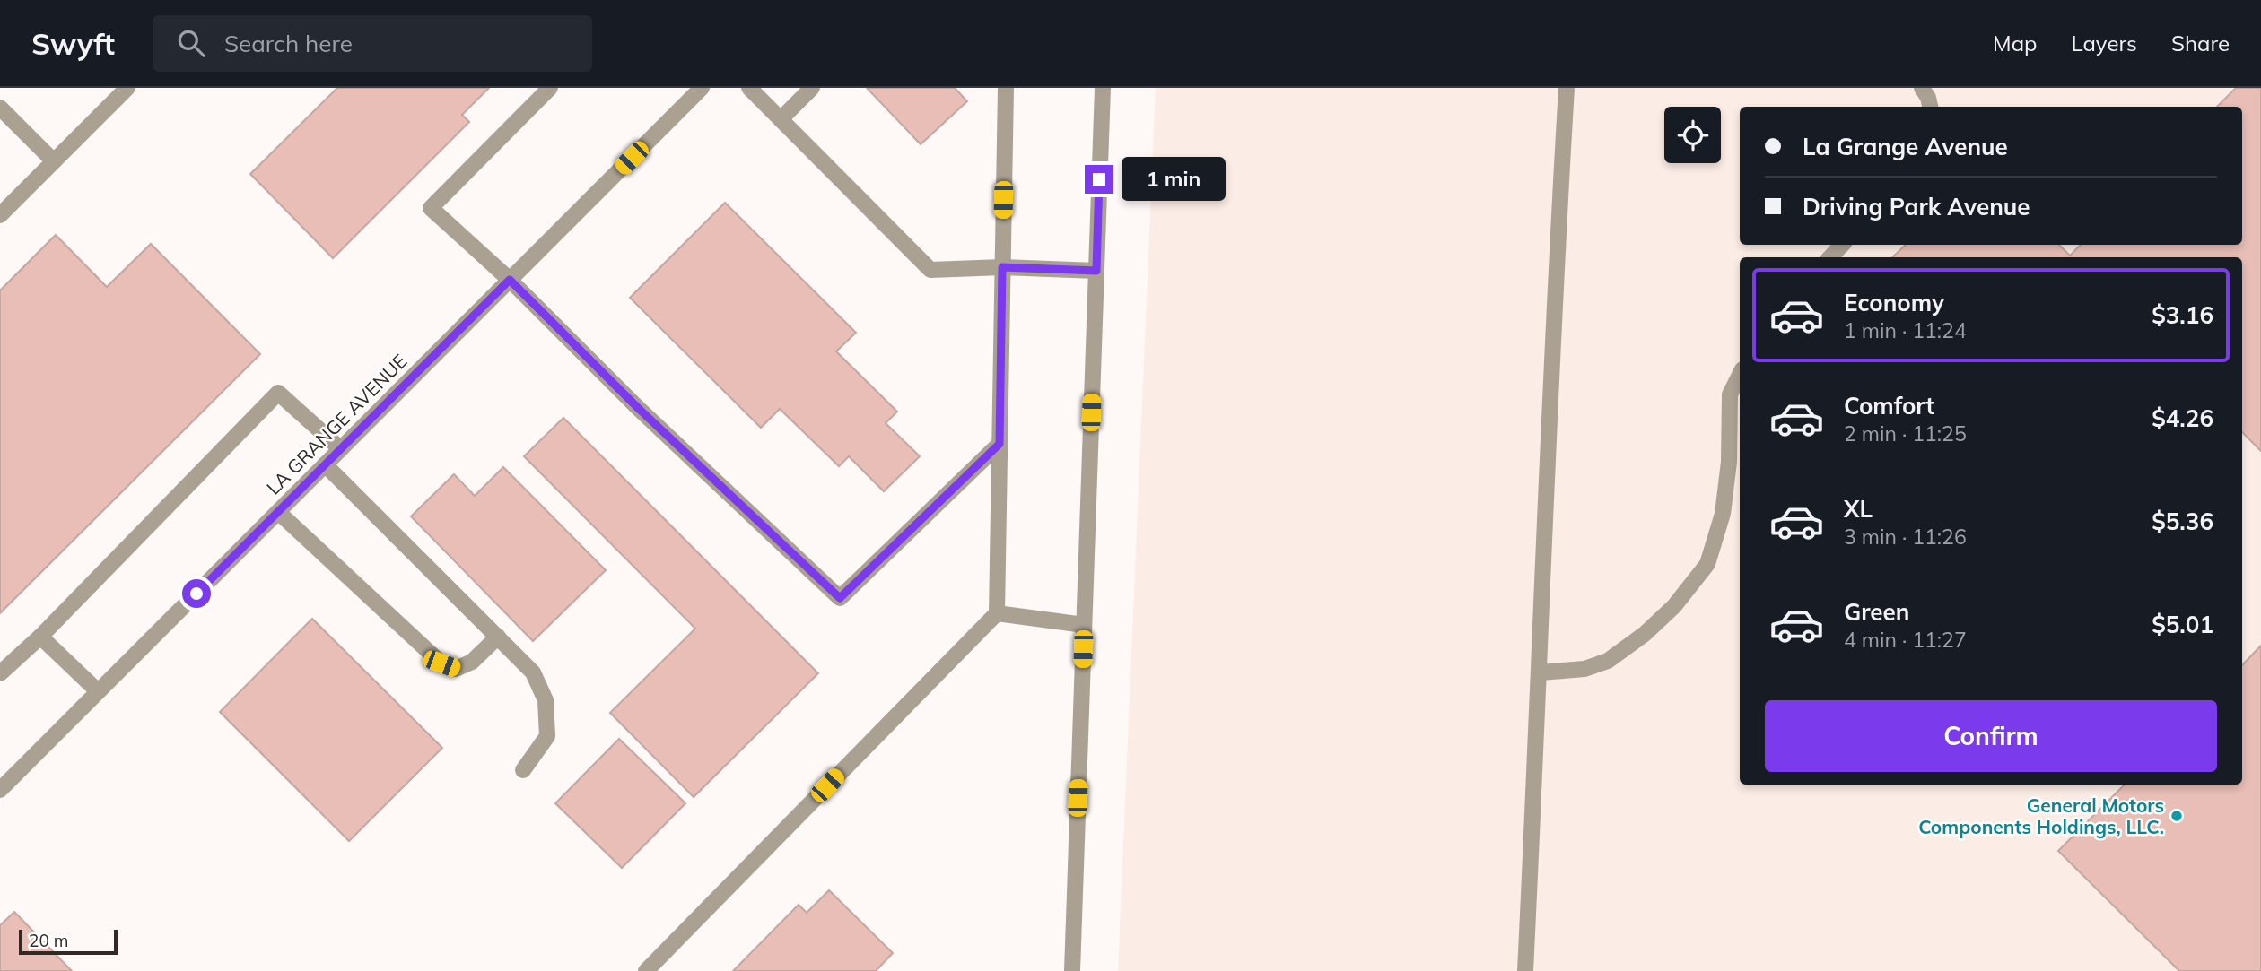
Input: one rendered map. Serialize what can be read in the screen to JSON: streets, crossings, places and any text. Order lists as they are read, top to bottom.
{
  "streets": {
    "street": ["LA GRANGE AVENUE"]
  },
  "places": ["General Motors Components Holdings, LLC."],
  "scale_bar": "20 m",
  "page": {
    "header": "Swyft",
    "search": "Search here",
    "nav": ["Map", "Layers", "Share"],
    "banner": ["La Grange Avenue", "Driving Park Avenue"],
    "bubble": "1 min",
    "list": [
      {
        "name": "Economy",
        "note": "1 min · 11:24",
        "value": "$3.16"
      },
      {
        "name": "Comfort",
        "note": "2 min · 11:25",
        "value": "$4.26"
      },
      {
        "name": "XL",
        "note": "3 min · 11:26",
        "value": "$5.36"
      },
      {
        "name": "Green",
        "note": "4 min · 11:27",
        "value": "$5.01"
      }
    ],
    "buttons": "Confirm",
    "scale": "20 m"
  }
}
